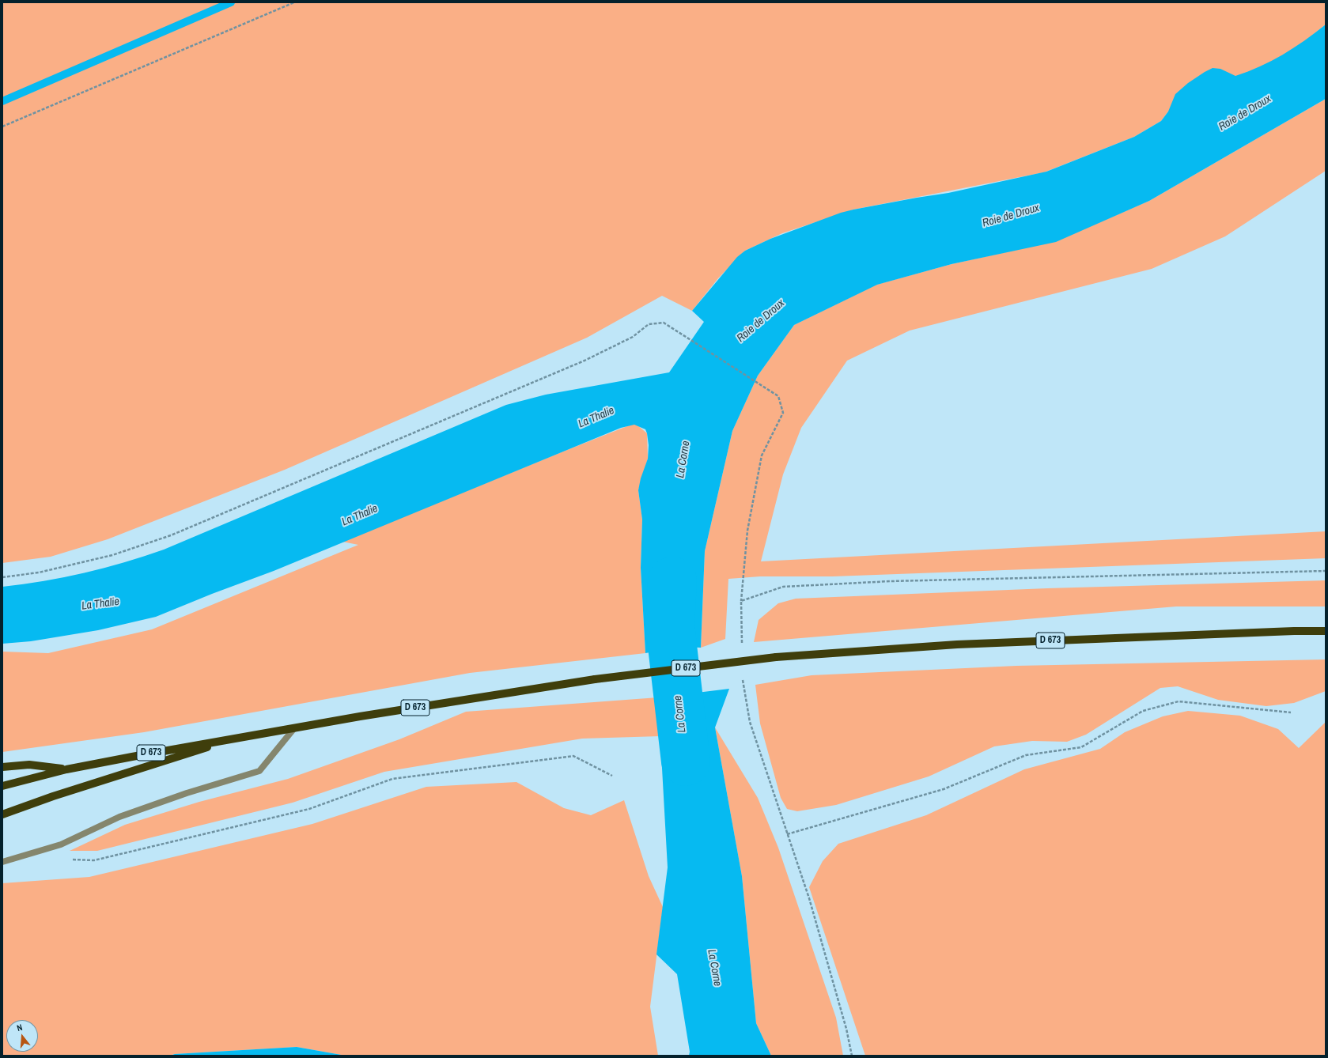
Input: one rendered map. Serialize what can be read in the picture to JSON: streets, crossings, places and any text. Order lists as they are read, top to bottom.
{
  "streets": {
    "main road": ["D 673"]
  },
  "water": ["Roie de Droux", "La Thalie", "La Corne"],
  "north": "top"
}
